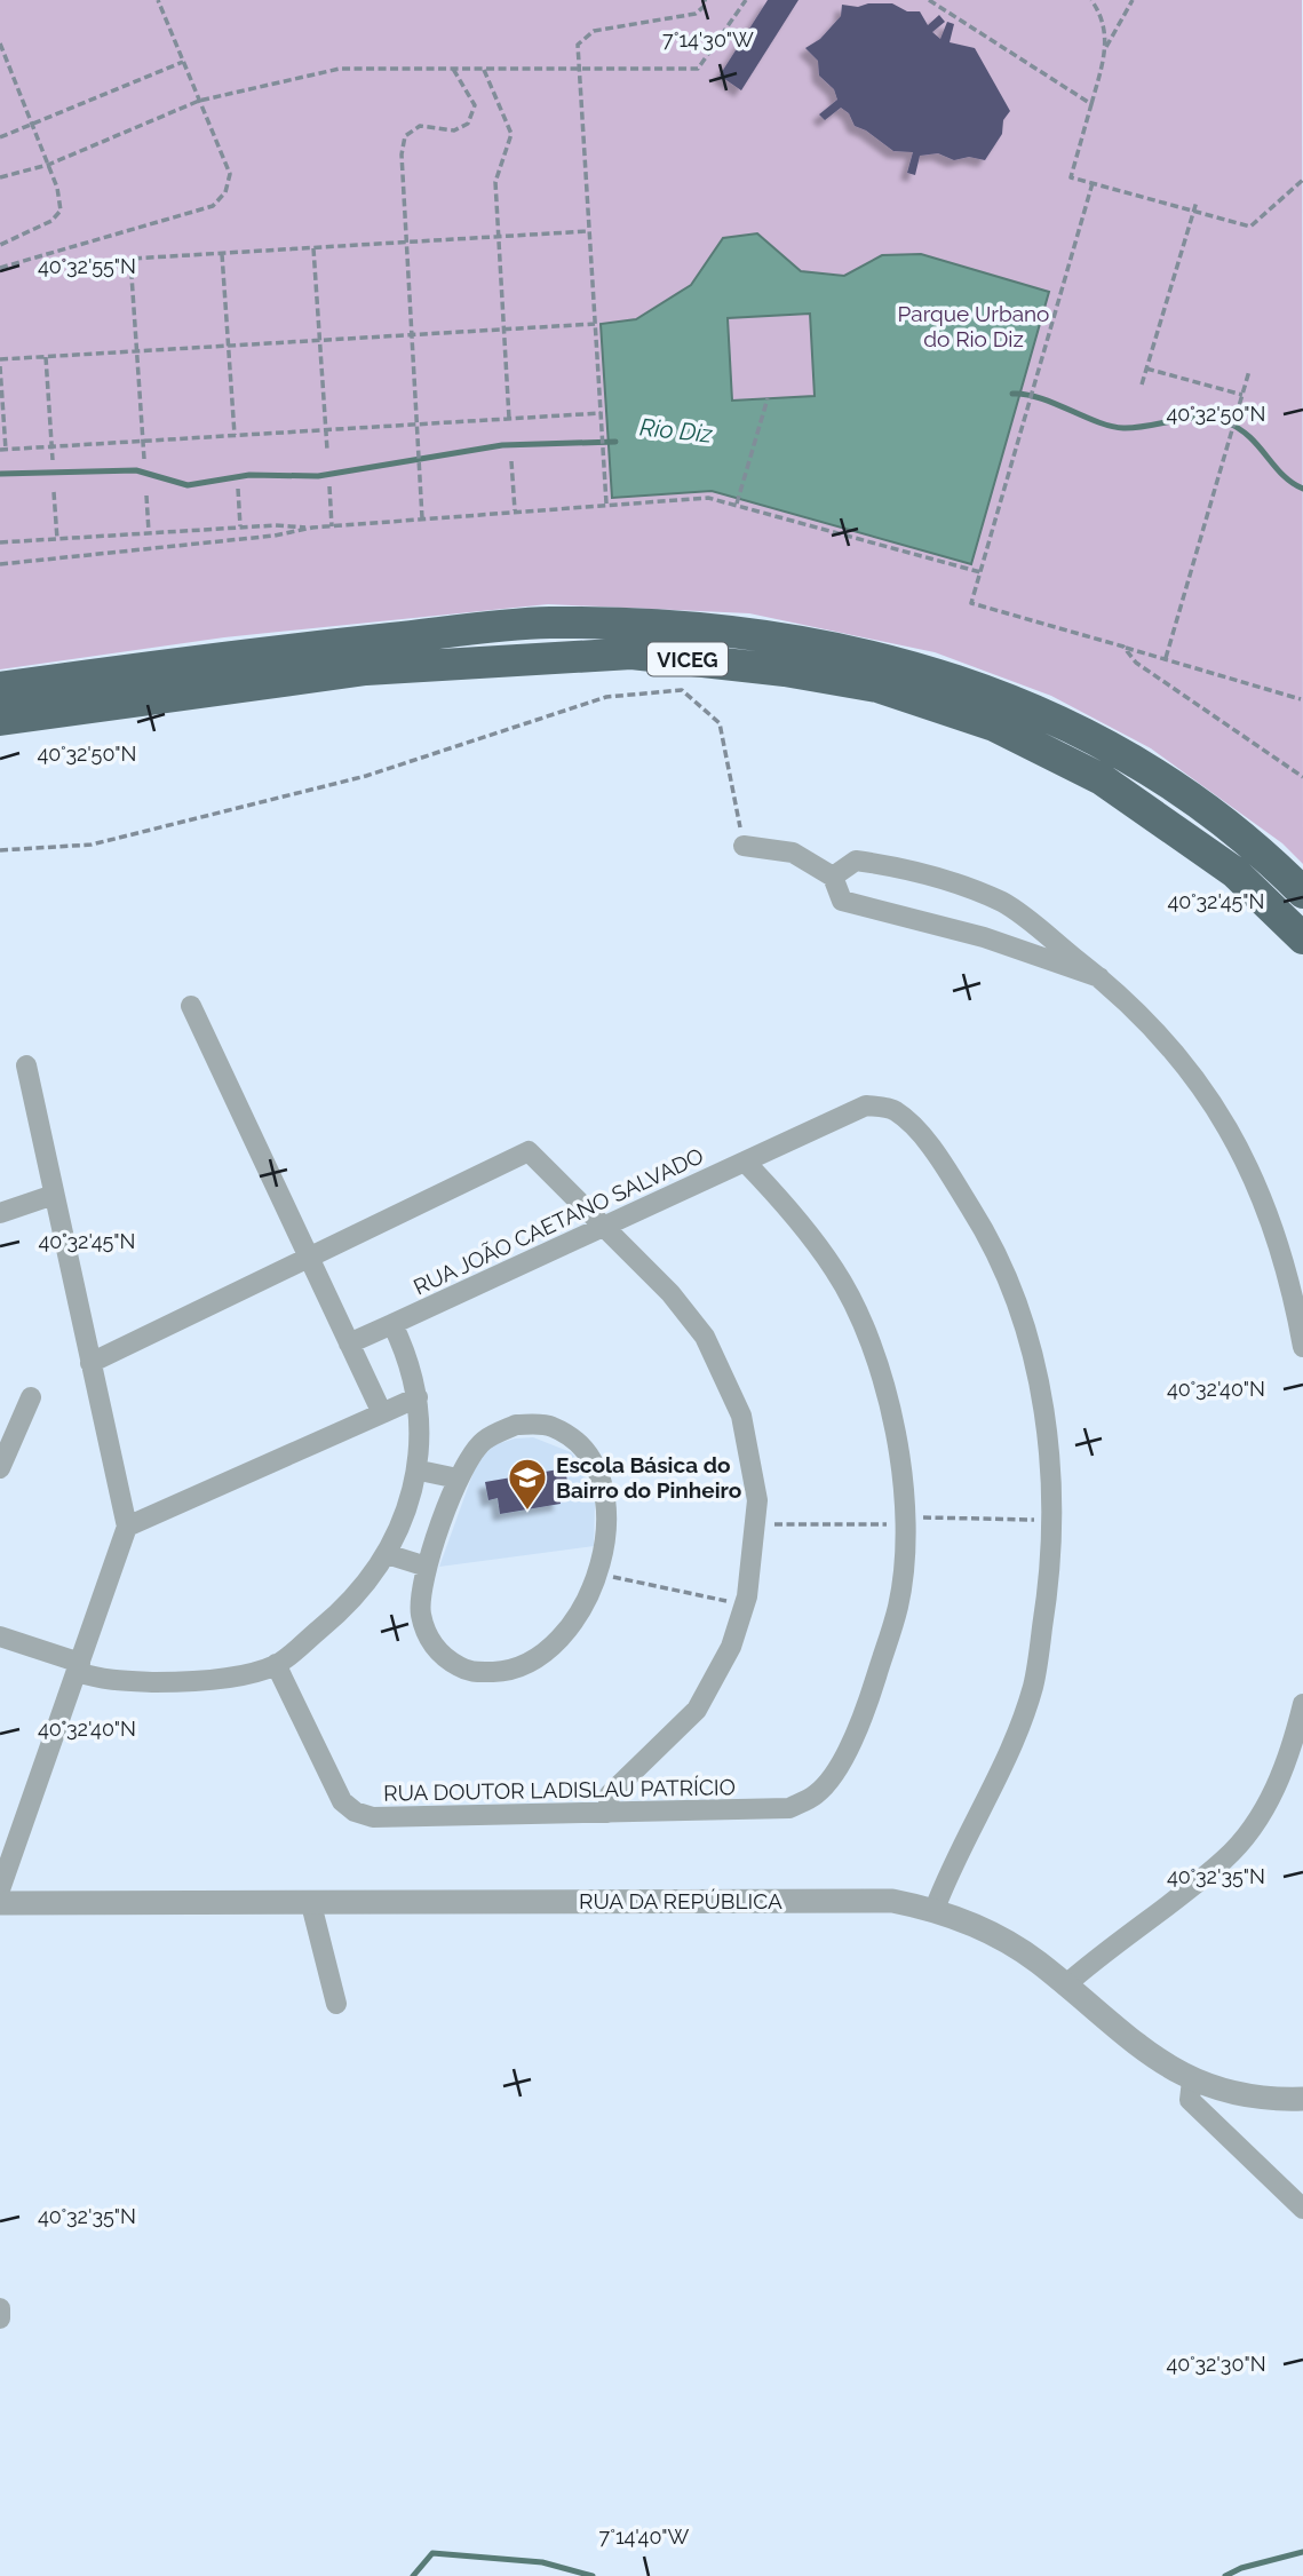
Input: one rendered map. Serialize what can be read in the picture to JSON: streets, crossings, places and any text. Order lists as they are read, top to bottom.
{
  "streets": {
    "highway": ["VICEG"],
    "street": ["RUA JOÃO CAETANO SALVADO", "RUA DOUTOR LADISLAU PATRÍCIO", "RUA DA REPÚBLICA"]
  },
  "crossings": [
    ["RUA JOÃO CAETANO SALVADO", "RUA DA REPÚBLICA"]
  ],
  "water": ["Rio Diz"],
  "parks": ["Parque Urbano do Rio Diz"],
  "places": {
    "school or university": ["Escola Básica do Bairro do Pinheiro"]
  },
  "coordinates": [
    "7°14'30\"W",
    "40°32'55\"N",
    "40°32'50\"N",
    "40°32'45\"N",
    "40°32'40\"N",
    "40°32'35\"N",
    "40°32'30\"N",
    "7°14'40\"W"
  ]
}
